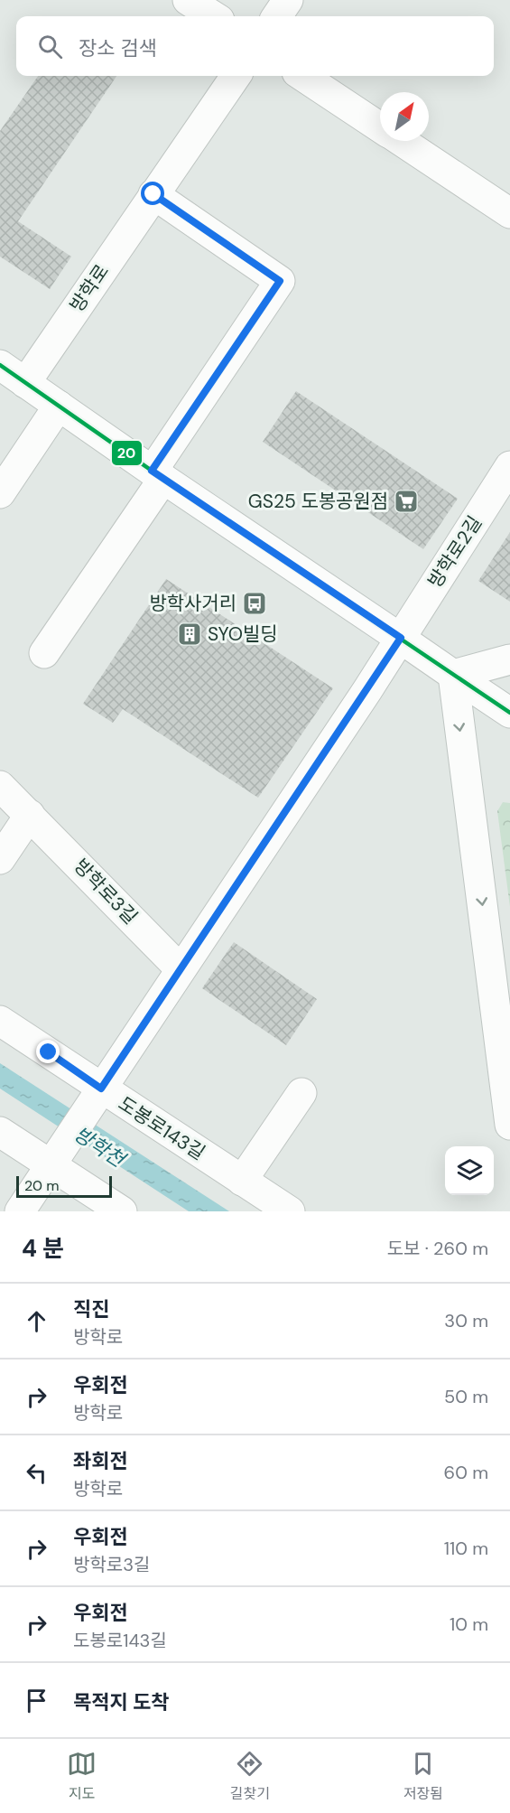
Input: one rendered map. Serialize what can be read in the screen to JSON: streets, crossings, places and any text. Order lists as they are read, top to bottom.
{
  "streets": {
    "street": [
      "방학로",
      "방학로2길",
      "방학로3길",
      "도봉로143길"
    ]
  },
  "water": ["방학천"],
  "places": {
    "supermarket": ["GS25 도봉공원점"],
    "bus stop": ["방학사거리"],
    "building": ["SYO빌딩"]
  },
  "lines": ["transit line 10", "transit line 20"],
  "scale_bar": "20 m",
  "north": "top right",
  "page": {
    "search": "장소 검색",
    "scale": "20 m",
    "heading": ["4 분", "도보 · 260 m"],
    "list": [
      ["직진", "방학로", "30 m"],
      ["우회전", "방학로", "50 m"],
      ["좌회전", "방학로", "60 m"],
      ["우회전", "방학로3길", "110 m"],
      ["우회전", "도봉로143길", "10 m"],
      "목적지 도착"
    ],
    "nav": ["지도", "길찾기", "저장됨"]
  }
}
